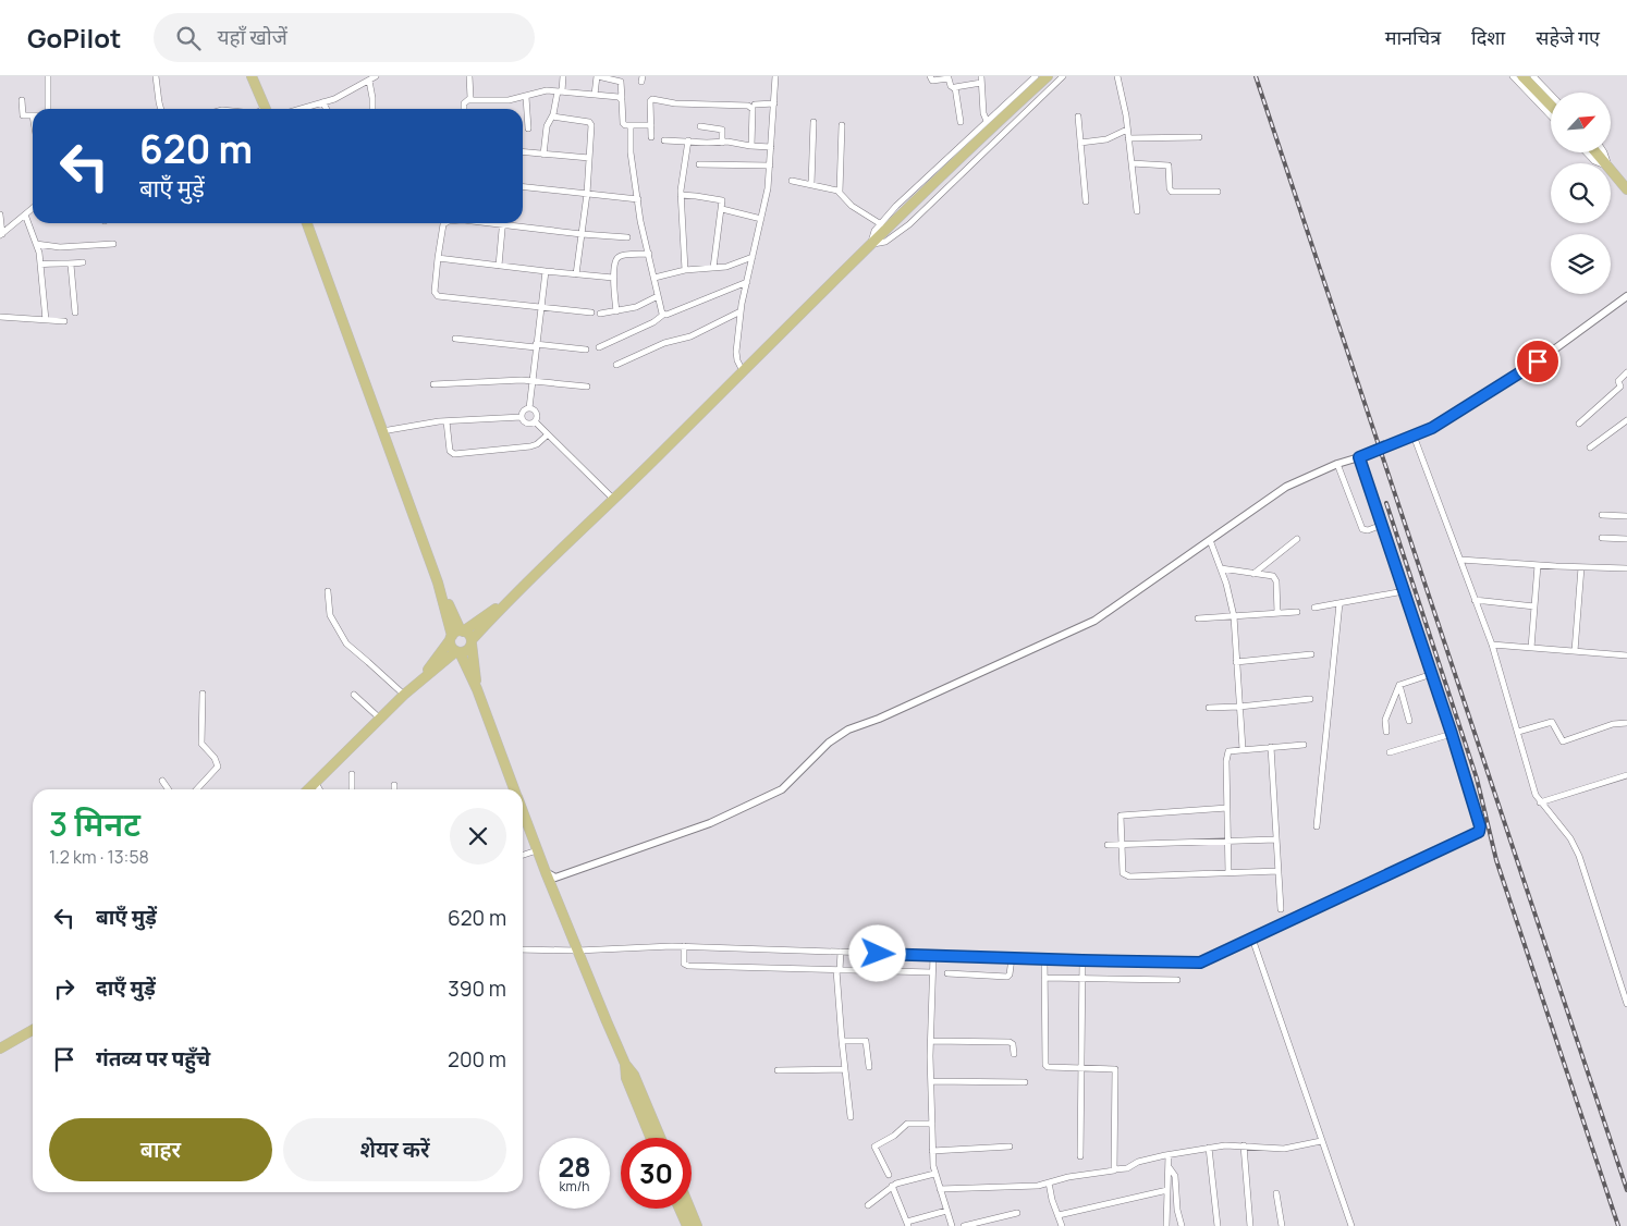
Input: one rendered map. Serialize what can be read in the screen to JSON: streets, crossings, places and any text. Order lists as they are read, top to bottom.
{
  "north": "top right",
  "page": {
    "header": "GoPilot",
    "search": "यहाँ खोजें",
    "nav": ["मानचित्र", "दिशा", "सहेजे गए"],
    "turn": ["620 m", "बाएँ मुड़ें"],
    "heading": ["3 मिनट", "1.2 km · 13:58"],
    "list": [
      {
        "name": "बाएँ मुड़ें",
        "value": "620 m"
      },
      {
        "name": "दाएँ मुड़ें",
        "value": "390 m"
      },
      {
        "name": "गंतव्य पर पहुँचे",
        "value": "200 m"
      }
    ],
    "buttons": ["बाहर", "शेयर करें"],
    "speed": "28 km/h",
    "limit": "30"
  }
}
